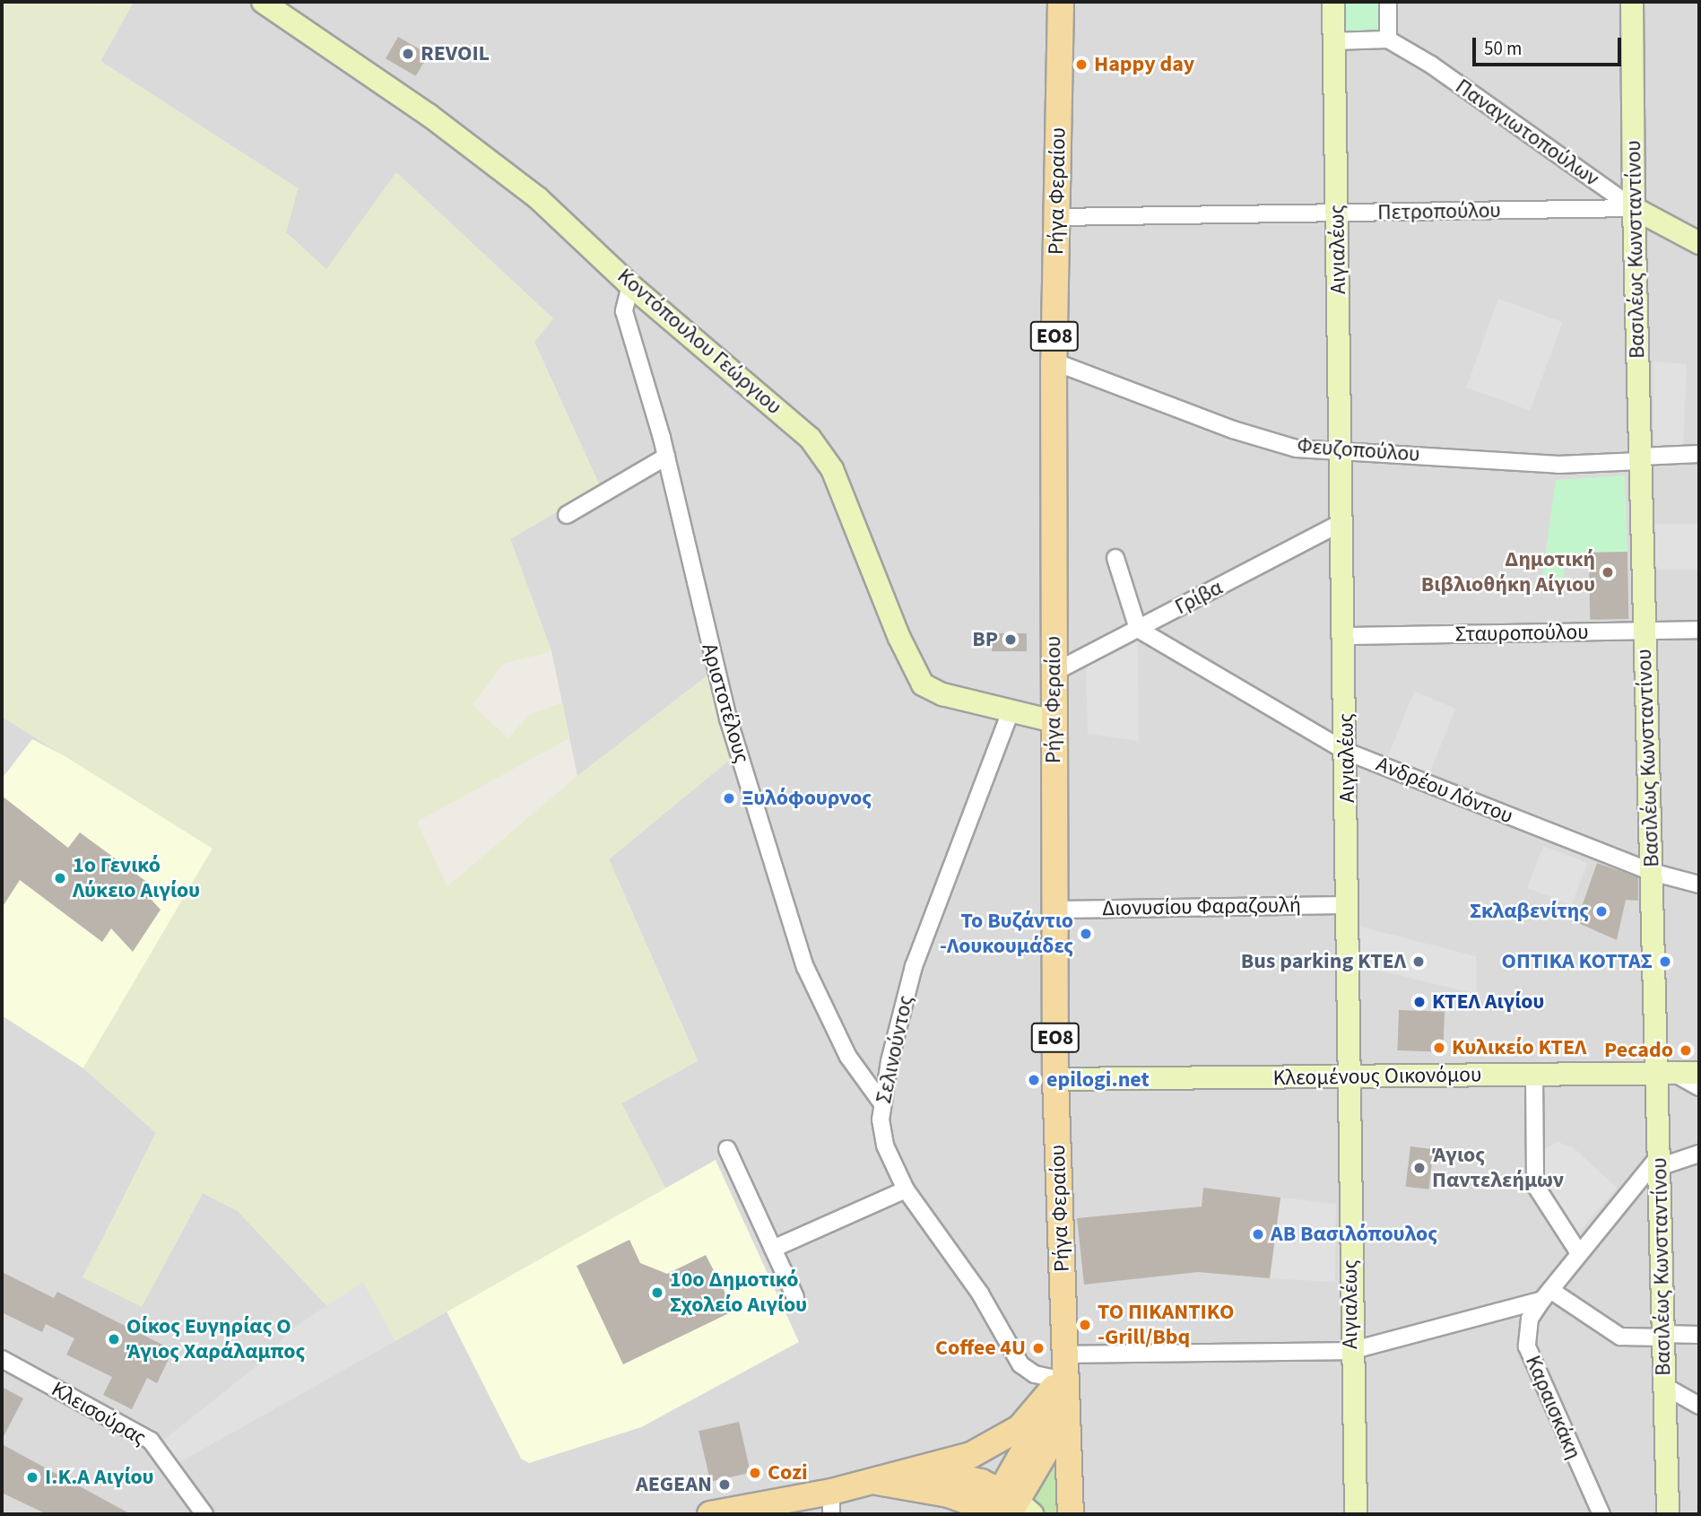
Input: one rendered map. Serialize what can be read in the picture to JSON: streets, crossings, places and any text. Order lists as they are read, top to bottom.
{
  "streets": {
    "main road": ["Ρήγα Φεραίου", "ΕΟ8"],
    "street": [
      "Παναγιωτοπούλων",
      "Πετροπούλου",
      "Αιγιαλέως",
      "Βασιλέως Κωνσταντίνου",
      "Κοντόπουλου Γεώργιου",
      "Φευζοπούλου",
      "Γρίβα",
      "Σταυροπούλου",
      "Αριστοτέλους",
      "Ανδρέου Λόντου",
      "Διονυσίου Φαραζουλή",
      "Σελινούντος",
      "Κλεομένους Οικονόμου",
      "Καραισκάκη",
      "Κλεισούρας"
    ]
  },
  "crossings": [
    ["Παναγιωτοπούλων", "Πετροπούλου"],
    ["Παναγιωτοπούλων", "Βασιλέως Κωνσταντίνου"],
    ["Ρήγα Φεραίου", "Πετροπούλου"],
    ["Ρήγα Φεραίου", "ΕΟ8"],
    ["Ρήγα Φεραίου", "Κοντόπουλου Γεώργιου"],
    ["Ρήγα Φεραίου", "Φευζοπούλου"],
    ["Ρήγα Φεραίου", "Γρίβα"],
    ["Ρήγα Φεραίου", "Διονυσίου Φαραζουλή"],
    ["Ρήγα Φεραίου", "Κλεομένους Οικονόμου"],
    ["Πετροπούλου", "Αιγιαλέως"],
    ["Πετροπούλου", "Βασιλέως Κωνσταντίνου"],
    ["Αιγιαλέως", "Φευζοπούλου"],
    ["Αιγιαλέως", "Γρίβα"],
    ["Αιγιαλέως", "Σταυροπούλου"],
    ["Αιγιαλέως", "Ανδρέου Λόντου"],
    ["Αιγιαλέως", "Διονυσίου Φαραζουλή"],
    ["Αιγιαλέως", "Κλεομένους Οικονόμου"],
    ["Βασιλέως Κωνσταντίνου", "Φευζοπούλου"],
    ["Βασιλέως Κωνσταντίνου", "Σταυροπούλου"],
    ["Βασιλέως Κωνσταντίνου", "Ανδρέου Λόντου"],
    ["Βασιλέως Κωνσταντίνου", "Κλεομένους Οικονόμου"],
    ["Βασιλέως Κωνσταντίνου", "Καραισκάκη"],
    ["ΕΟ8", "Σελινούντος"],
    ["Κοντόπουλου Γεώργιου", "Αριστοτέλους"],
    ["Κοντόπουλου Γεώργιου", "Σελινούντος"],
    ["Γρίβα", "Ανδρέου Λόντου"],
    ["Αριστοτέλους", "Σελινούντος"]
  ],
  "places": [
    "REVOIL",
    "Happy day",
    "Δημοτική Βιβλιοθήκη Αίγιου",
    "BP",
    "Ξυλόφουρνος",
    "1o Γενικό Λύκειο Αιγίου",
    "Σκλαβενίτης",
    "Το Βυζάντιο -Λουκουμάδες",
    "Bus parking ΚΤΕΛ",
    "ΟΠΤΙΚΑ ΚΟΤΤΑΣ",
    "ΚΤΕΛ Αιγίου",
    "Κυλικείο ΚΤΕΛ",
    "Pecado",
    "epilogi.net",
    "Άγιος Παντελεήμων",
    "ΑΒ Βασιλόπουλος",
    "10o Δημοτικό Σχολείο Αιγίου",
    "ΤΟ ΠΙΚΑΝΤΙΚΟ -Grill/Bbq",
    "Οίκος Ευγηρίας Ο Άγιος Χαράλαμπος",
    "Coffee 4U",
    "Cozi",
    "Ι.Κ.Α Αιγίου",
    "AEGEAN"
  ],
  "scale_bar": "50 m"
}
